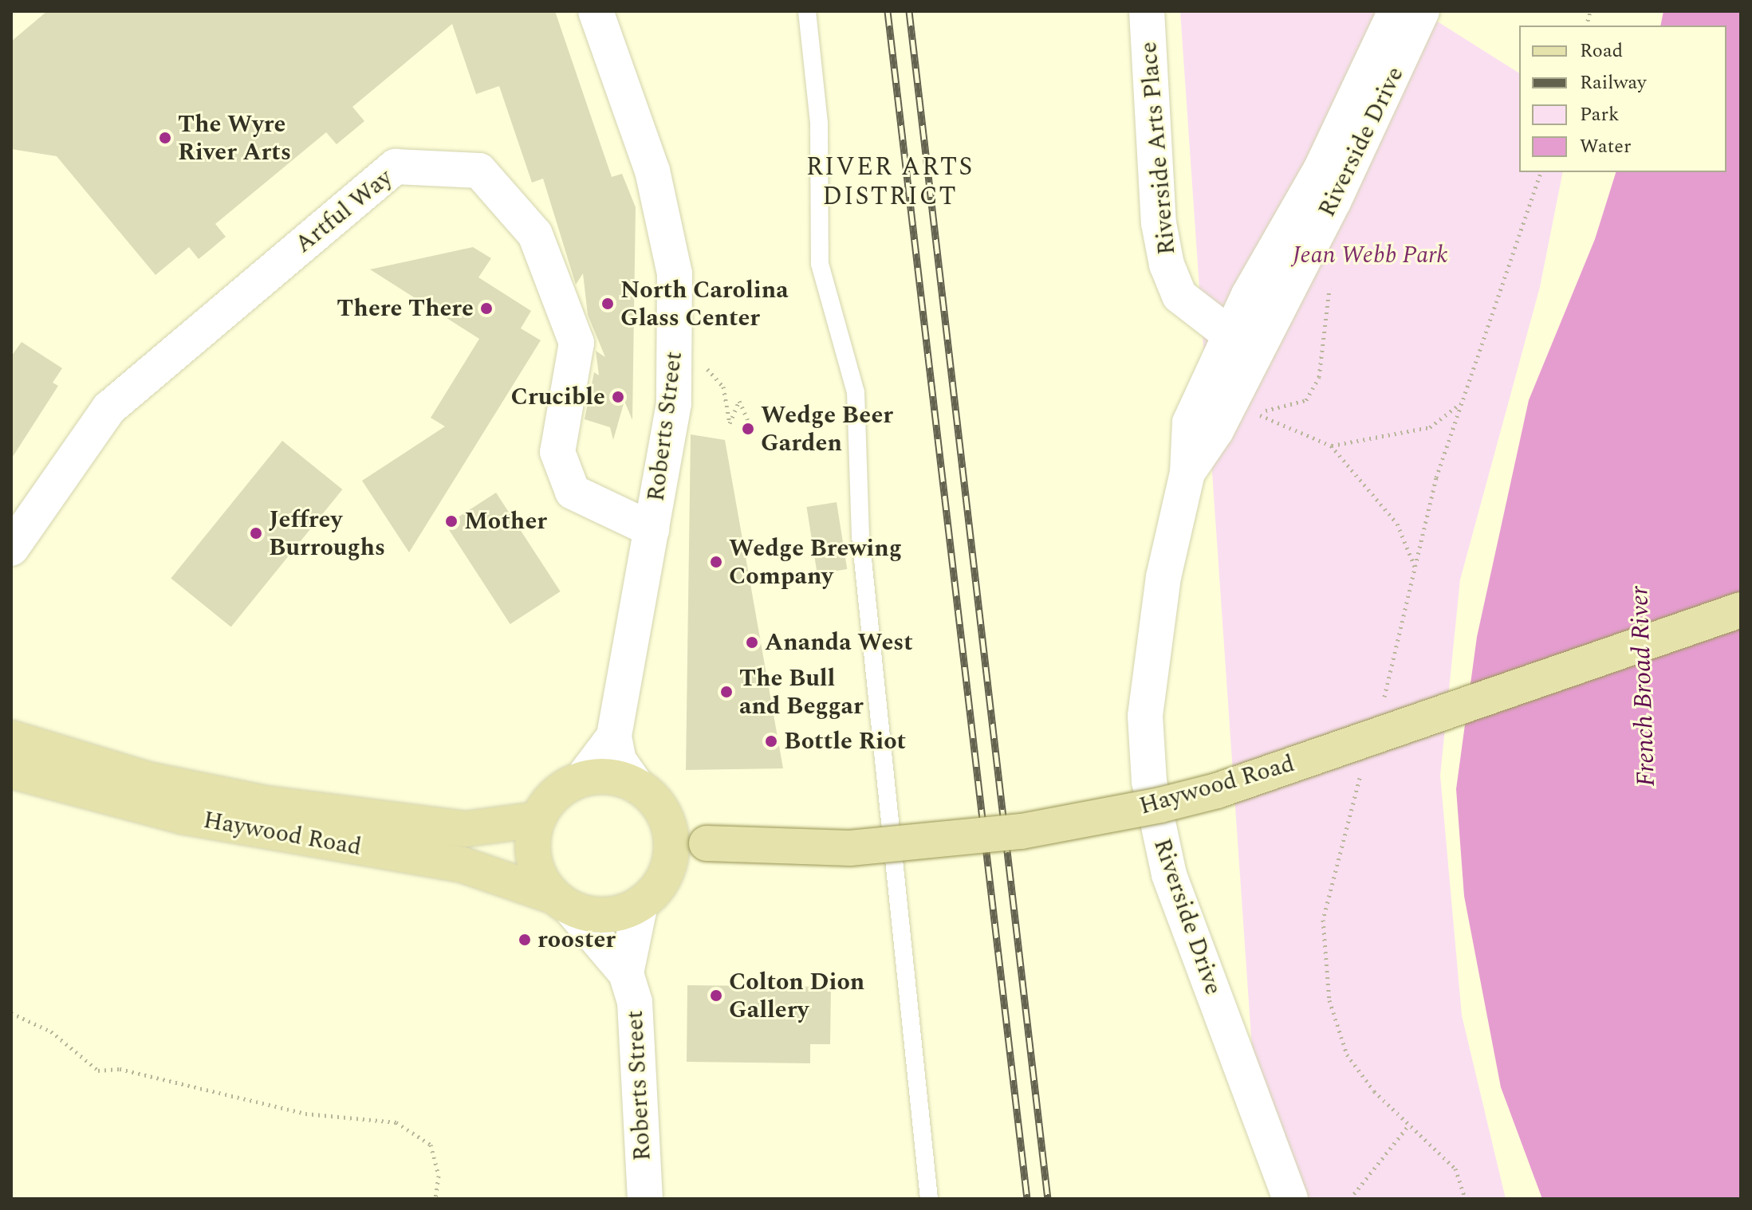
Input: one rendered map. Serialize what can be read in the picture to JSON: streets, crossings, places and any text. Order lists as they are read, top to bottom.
{
  "streets": {
    "main road": [
      "Riverside Drive",
      "Riverside Arts Place",
      "Artful Way",
      "Roberts Street",
      "Haywood Road"
    ]
  },
  "crossings": [
    ["Riverside Drive", "Riverside Arts Place"],
    ["Artful Way", "Roberts Street"],
    ["Roberts Street", "Haywood Road"]
  ],
  "districts": ["RIVER ARTS DISTRICT"],
  "water": ["French Broad River"],
  "parks": ["Jean Webb Park"],
  "places": [
    "The Wyre River Arts",
    "North Carolina Glass Center",
    "There There",
    "Crucible",
    "Wedge Beer Garden",
    "Mother",
    "Jeffrey Burroughs",
    "Wedge Brewing Company",
    "Ananda West",
    "The Bull and Beggar",
    "Bottle Riot",
    "rooster",
    "Colton Dion Gallery"
  ],
  "legend": [
    "Road",
    "Railway",
    "Park",
    "Water"
  ]
}
